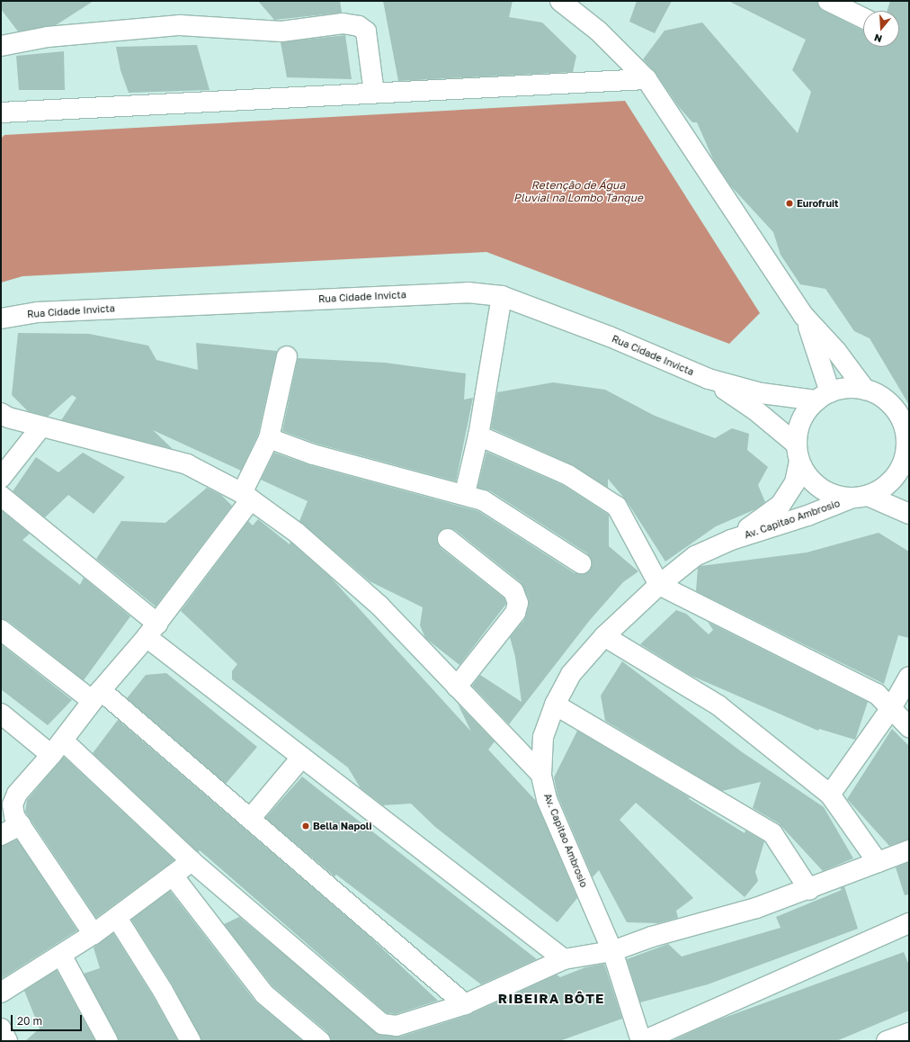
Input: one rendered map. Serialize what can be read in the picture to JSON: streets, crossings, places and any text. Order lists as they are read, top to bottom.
{
  "streets": {
    "street": ["Rua Cidade Invicta", "Av. Capitao Ambrosio"]
  },
  "crossings": [
    ["Rua Cidade Invicta", "Av. Capitao Ambrosio"]
  ],
  "districts": ["RIBEIRA BÔTE"],
  "water": ["Retenção de Água Pluvial na Lombo Tanque"],
  "places": ["Eurofruit", "Bella Napoli"],
  "scale_bar": "20 m",
  "north": "bottom"
}
